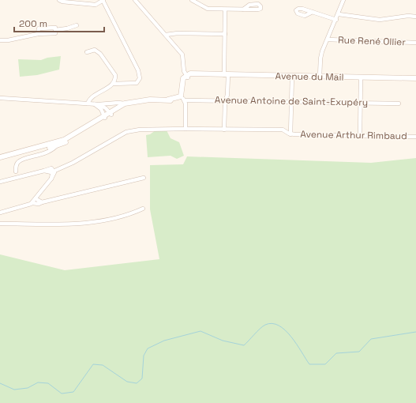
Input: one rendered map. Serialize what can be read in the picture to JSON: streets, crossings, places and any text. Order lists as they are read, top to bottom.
{
  "streets": {
    "main road": ["Avenue du Mail"],
    "street": ["Rue René Ollier", "Avenue Antoine de Saint-Exupéry", "Avenue Arthur Rimbaud"]
  },
  "scale_bar": "200 m"
}
